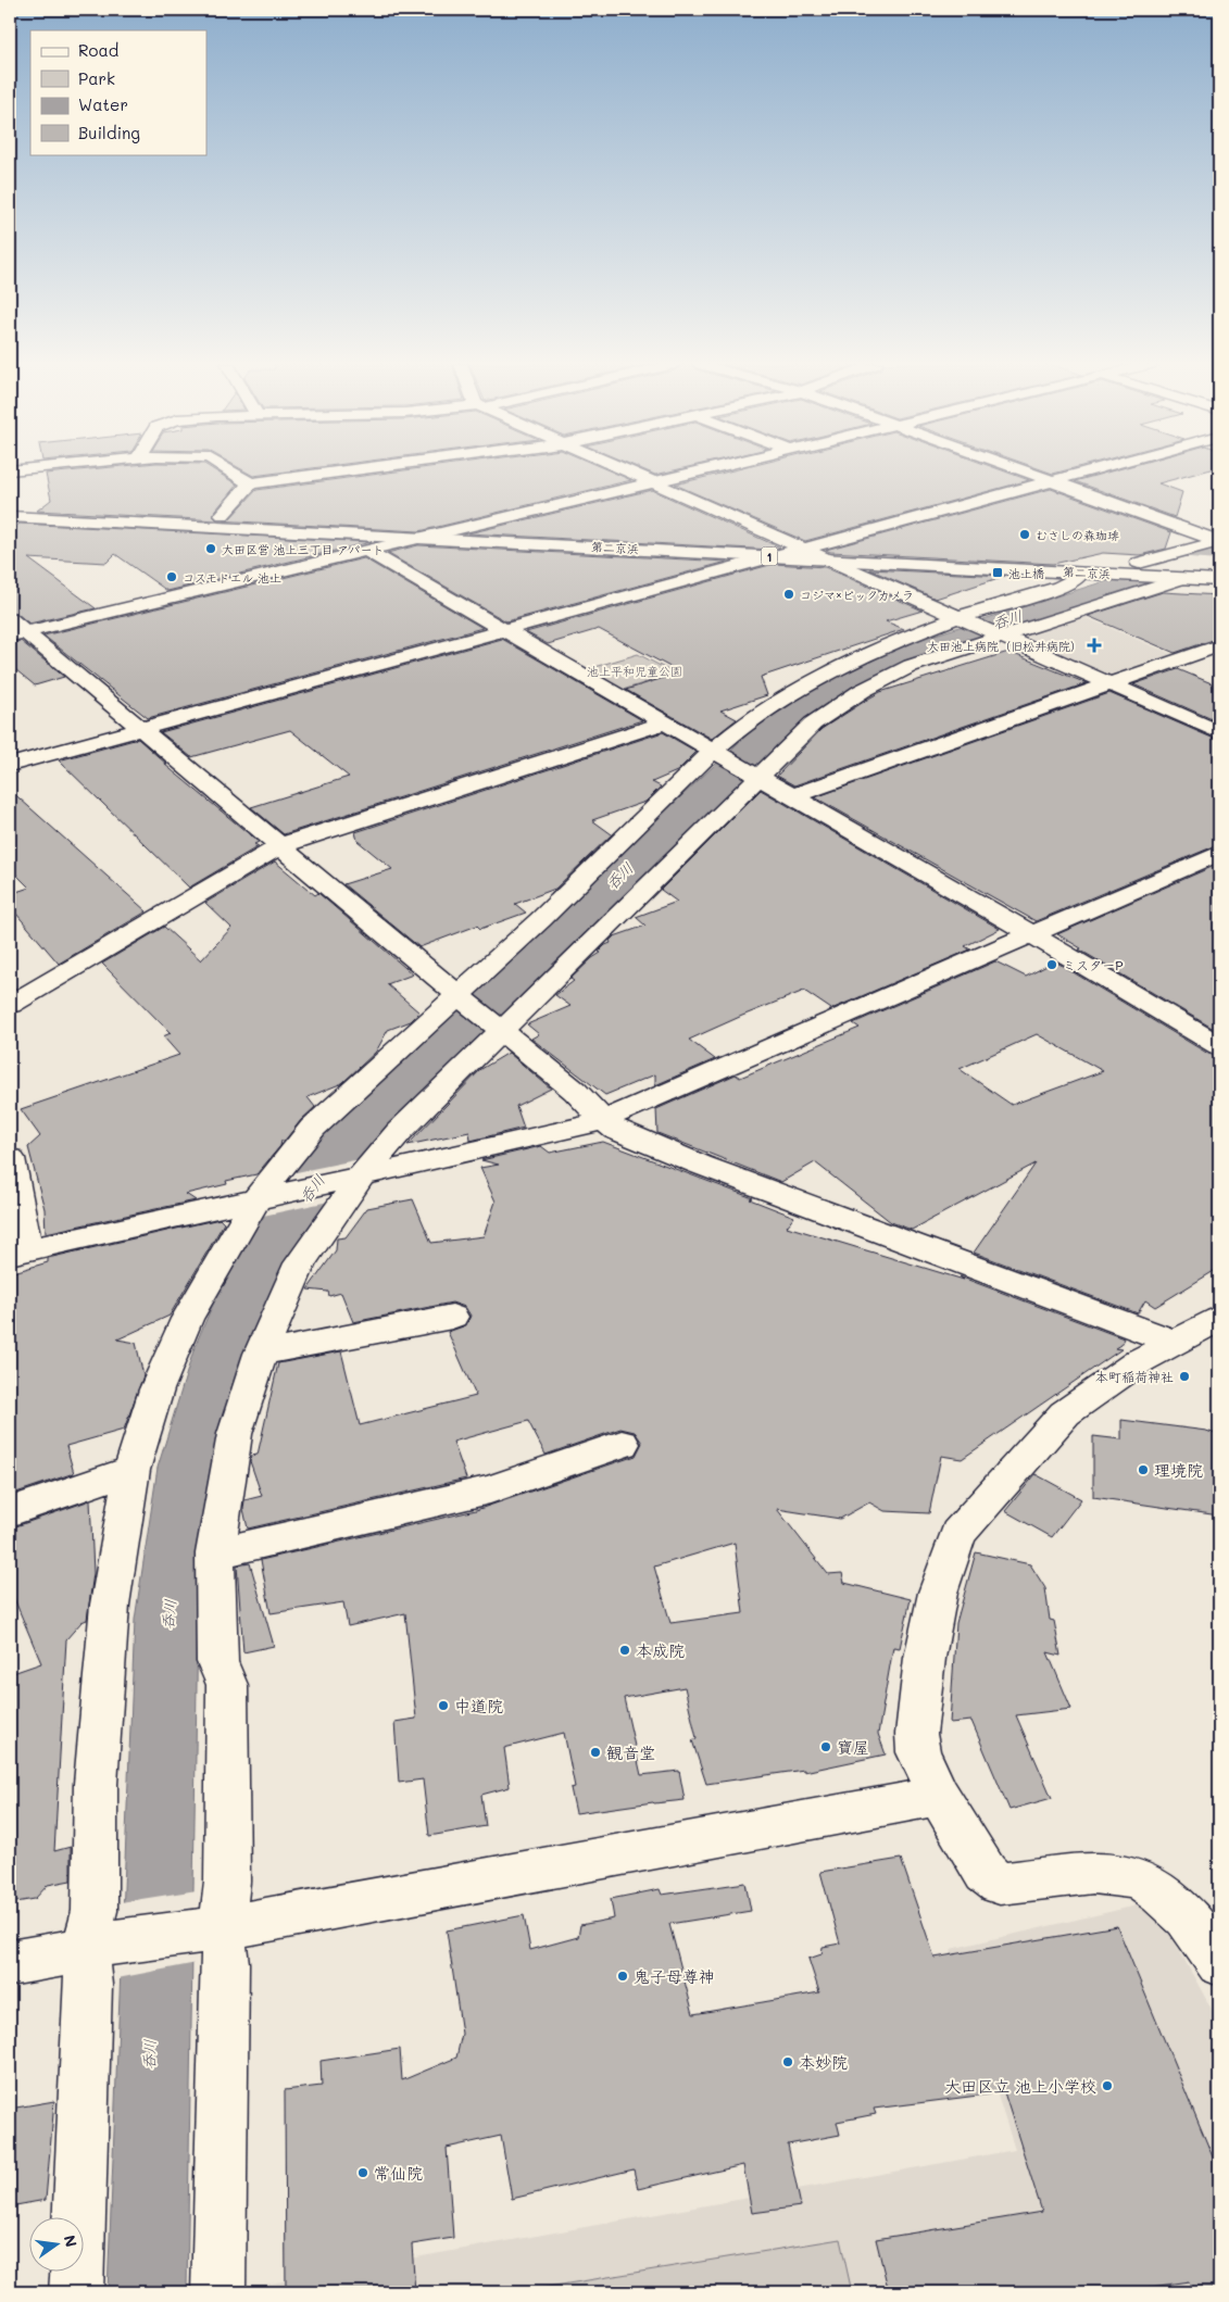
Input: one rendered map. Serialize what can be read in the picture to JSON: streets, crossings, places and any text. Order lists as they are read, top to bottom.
{
  "streets": {
    "main road": ["第二京浜", "1"]
  },
  "water": ["呑川"],
  "parks": ["池上平和児童公園"],
  "places": {
    "other": [
      "むさしの森珈琲",
      "大田区営 池上三丁目 アパート",
      "コスモドエル 池上",
      "コジマ×ビックカメラ",
      "ミスターP",
      "本町稲荷神社",
      "理境院",
      "本成院",
      "中道院",
      "寶屋",
      "観音堂",
      "鬼子母尊神",
      "本妙院",
      "大田区立 池上小学校",
      "常仙院"
    ],
    "transit": ["池上橋"],
    "health": ["大田池上病院（旧松井病院）"]
  },
  "legend": [
    "Road",
    "Park",
    "Water",
    "Building"
  ],
  "north": "right"
}
